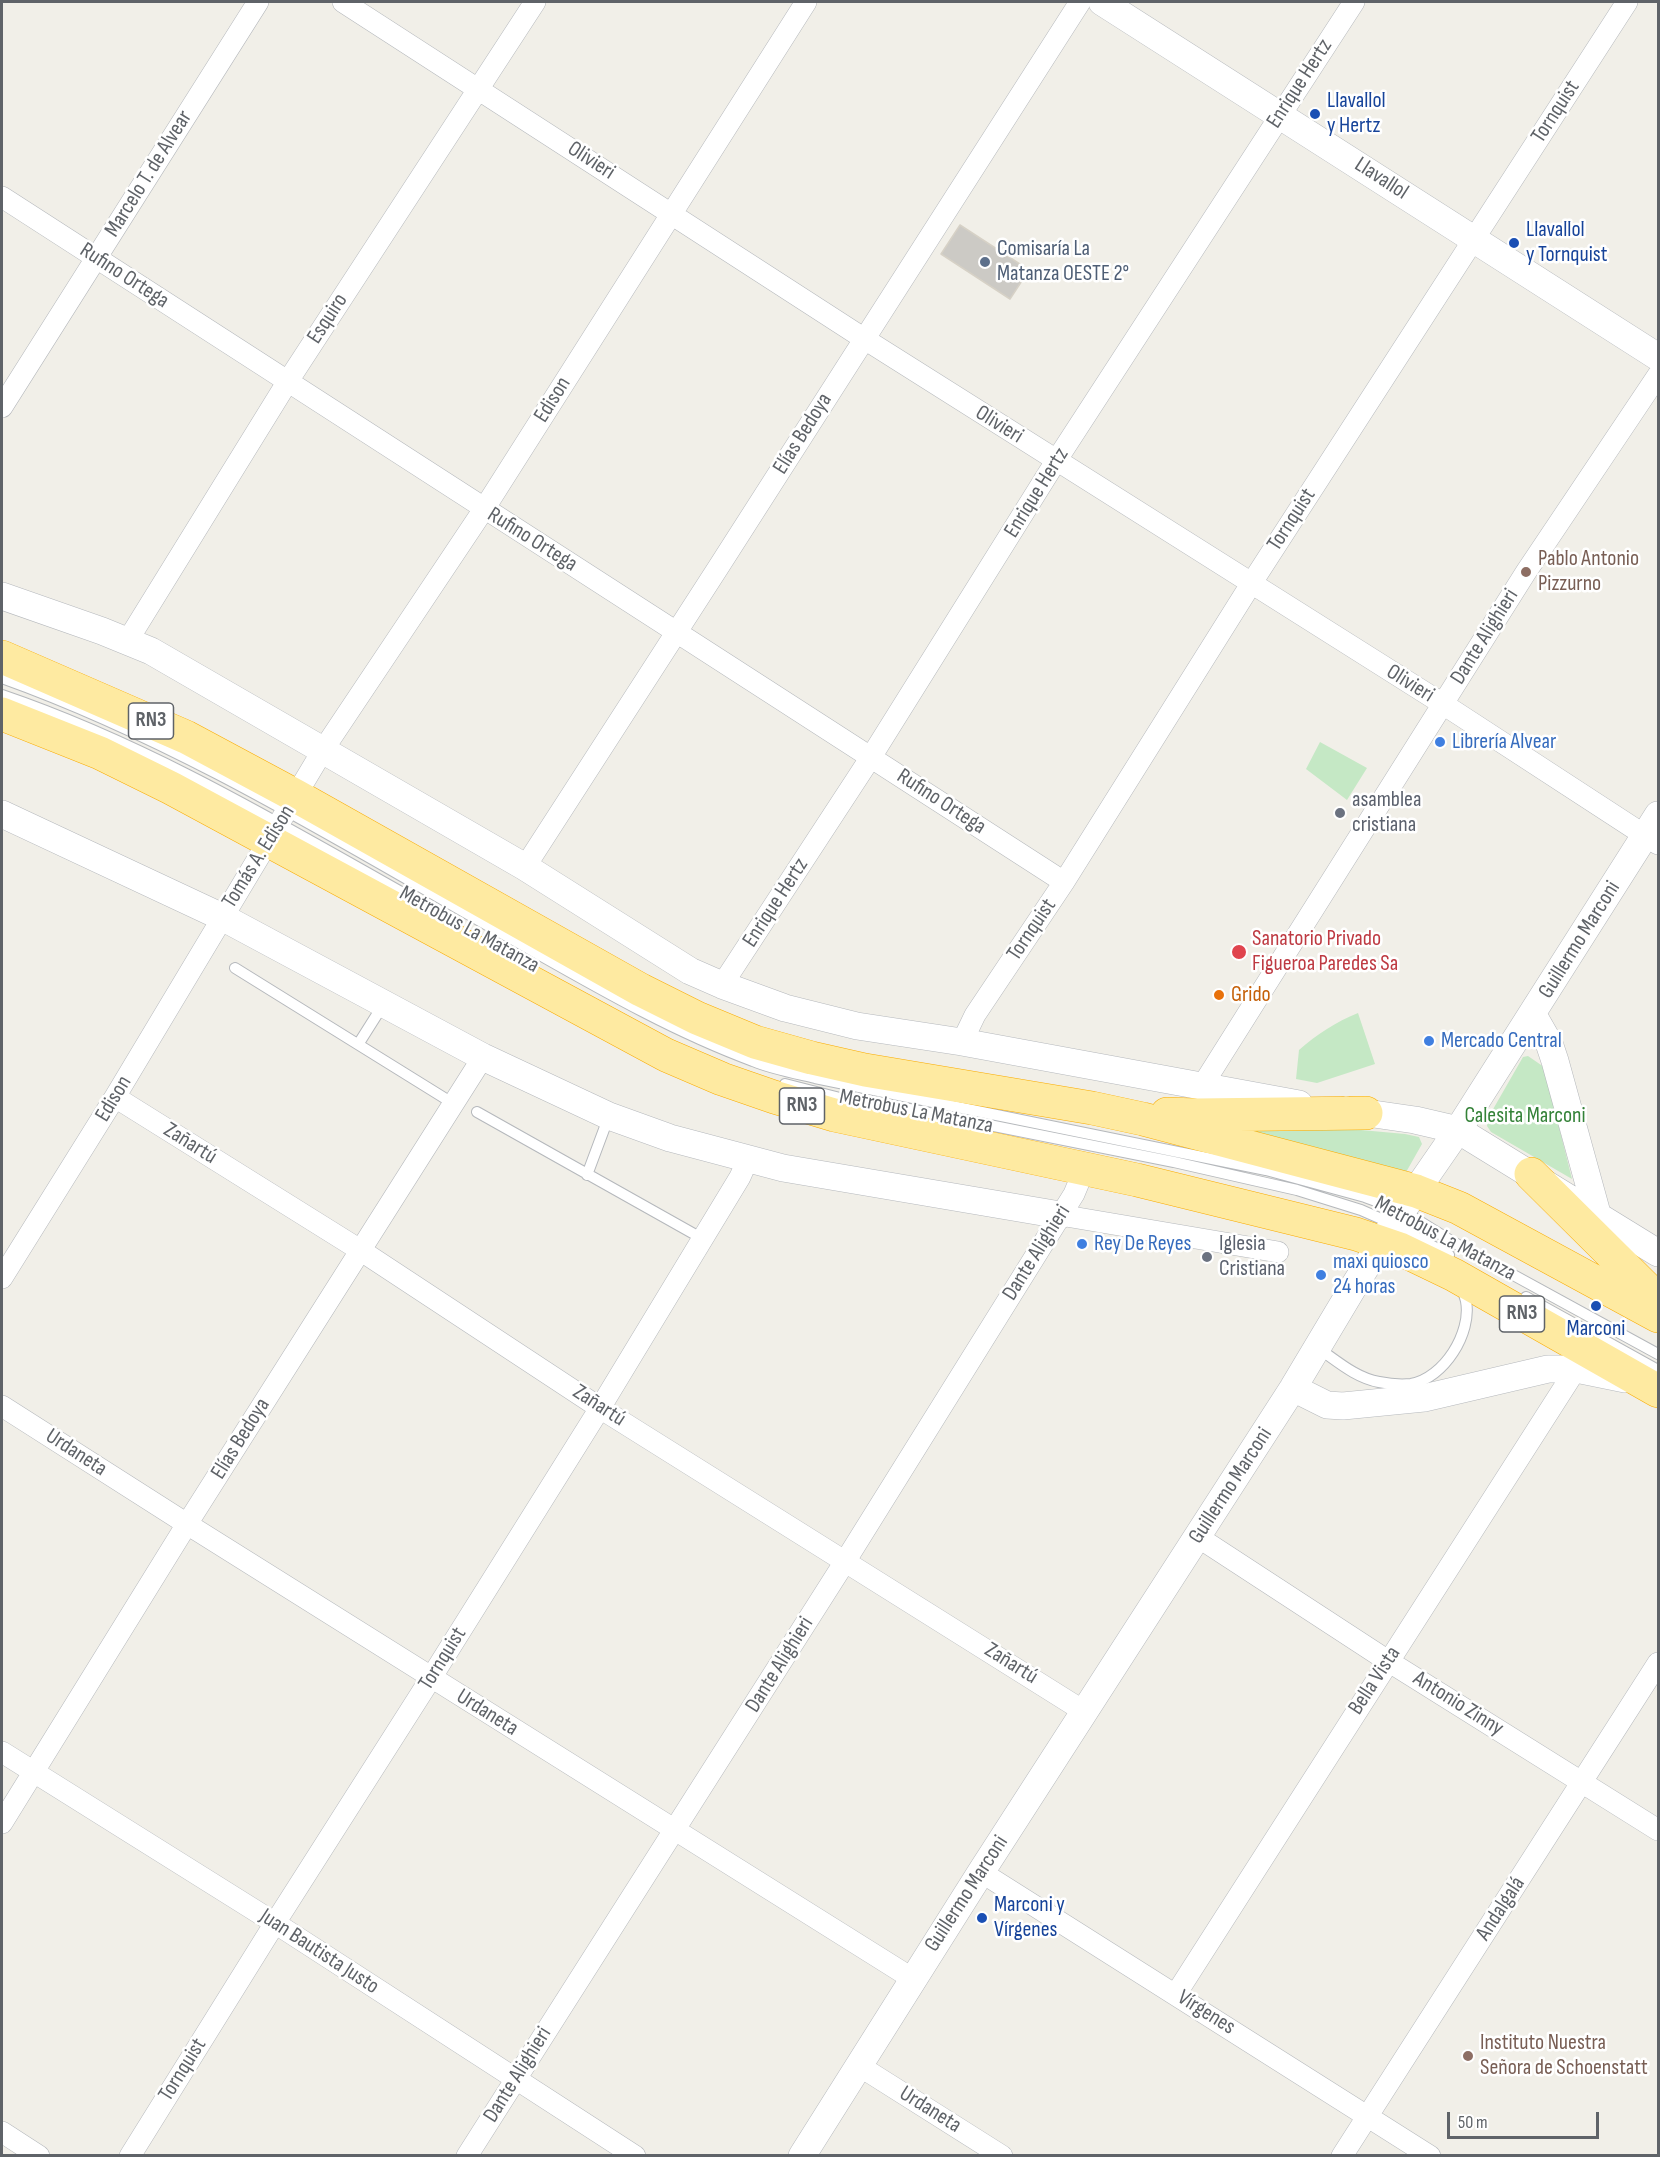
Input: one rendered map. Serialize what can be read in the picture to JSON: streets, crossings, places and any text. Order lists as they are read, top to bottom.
{
  "streets": {
    "highway": ["RN3"],
    "street": [
      "Enrique Hertz",
      "Tornquist",
      "Olivieri",
      "Marcelo T. de Alvear",
      "Llavallol",
      "Rufino Ortega",
      "Esquiro",
      "Edison",
      "Elías Bedoya",
      "Dante Alighieri",
      "Tomás A. Edison",
      "Guillermo Marconi",
      "Zañartú",
      "Urdaneta",
      "Bella Vista",
      "Antonio Zinny",
      "Andalgalá",
      "Juan Bautista Justo",
      "Vírgenes"
    ],
    "lane": ["Metrobus La Matanza"]
  },
  "crossings": [
    ["Enrique Hertz", "Olivieri"],
    ["Enrique Hertz", "Llavallol"],
    ["Enrique Hertz", "Rufino Ortega"],
    ["Tornquist", "Olivieri"],
    ["Tornquist", "Llavallol"],
    ["Tornquist", "Rufino Ortega"],
    ["Tornquist", "Zañartú"],
    ["Tornquist", "Urdaneta"],
    ["Tornquist", "Juan Bautista Justo"],
    ["Olivieri", "Esquiro"],
    ["Olivieri", "Edison"],
    ["Olivieri", "Elías Bedoya"],
    ["Olivieri", "Dante Alighieri"],
    ["Olivieri", "Guillermo Marconi"],
    ["Marcelo T. de Alvear", "Rufino Ortega"],
    ["Rufino Ortega", "Esquiro"],
    ["Rufino Ortega", "Edison"],
    ["Rufino Ortega", "Elías Bedoya"],
    ["Edison", "RN3"],
    ["Edison", "Tomás A. Edison"],
    ["Edison", "Metrobus La Matanza"],
    ["Edison", "Zañartú"],
    ["Elías Bedoya", "Zañartú"],
    ["Elías Bedoya", "Urdaneta"],
    ["Elías Bedoya", "Juan Bautista Justo"],
    ["Dante Alighieri", "RN3"],
    ["Dante Alighieri", "Zañartú"],
    ["Dante Alighieri", "Urdaneta"],
    ["Dante Alighieri", "Juan Bautista Justo"],
    ["RN3", "Tomás A. Edison"],
    ["RN3", "Metrobus La Matanza"],
    ["RN3", "Guillermo Marconi"],
    ["Tomás A. Edison", "Metrobus La Matanza"],
    ["Metrobus La Matanza", "Guillermo Marconi"],
    ["Guillermo Marconi", "Zañartú"],
    ["Guillermo Marconi", "Urdaneta"],
    ["Guillermo Marconi", "Antonio Zinny"],
    ["Guillermo Marconi", "Vírgenes"],
    ["Bella Vista", "Antonio Zinny"],
    ["Bella Vista", "Vírgenes"],
    ["Antonio Zinny", "Andalgalá"],
    ["Andalgalá", "Vírgenes"]
  ],
  "parks": ["Calesita Marconi"],
  "places": [
    "Llavallol y Hertz",
    "Llavallol y Tornquist",
    "Comisaría La Matanza OESTE 2°",
    "Pablo Antonio Pizzurno",
    "Librería Alvear",
    "asamblea cristiana",
    "Sanatorio Privado Figueroa Paredes Sa",
    "Grido",
    "Mercado Central",
    "Rey De Reyes",
    "Iglesia Cristiana",
    "maxi quiosco 24 horas",
    "Marconi",
    "Marconi y Vírgenes",
    "Instituto Nuestra Señora de Schoenstatt"
  ],
  "scale_bar": "50 m"
}
